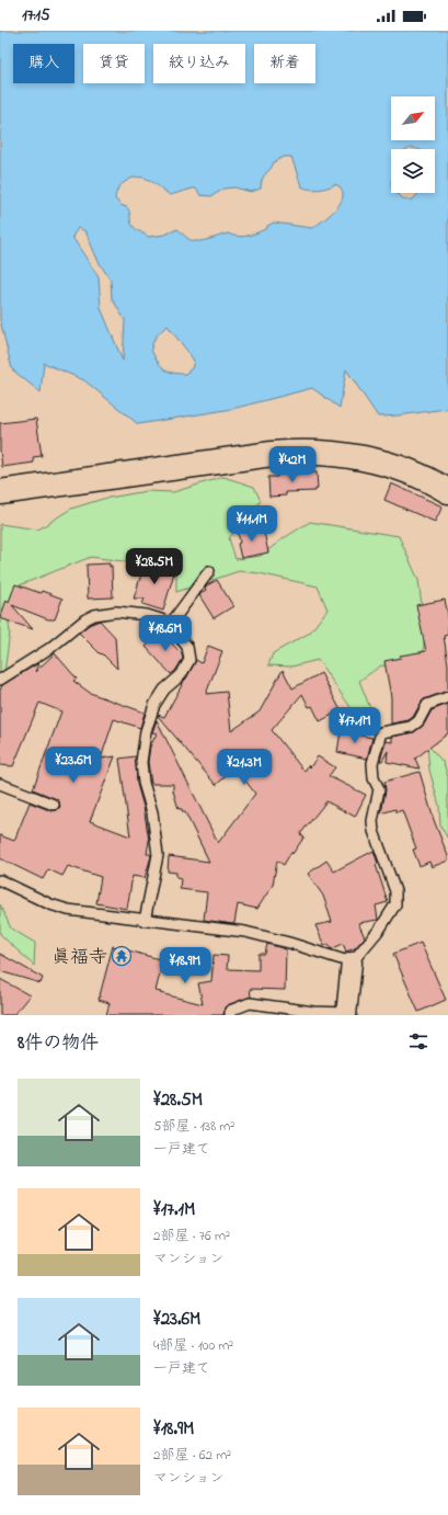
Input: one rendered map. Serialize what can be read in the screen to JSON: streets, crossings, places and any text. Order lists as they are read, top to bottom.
{
  "places": {
    "temple": ["眞福寺"]
  },
  "north": "top right",
  "page": {
    "status": "17:15",
    "chip": [
      "購入",
      "賃貸",
      "絞り込み",
      "新着"
    ],
    "price": [
      "¥42M",
      "¥11.1M",
      "¥28.5M",
      "¥18.6M",
      "¥17.1M",
      "¥23.6M",
      "¥21.3M",
      "¥18.9M"
    ],
    "heading": "8件の物件",
    "list": [
      {
        "name": "¥28.5M",
        "note": "5部屋 · 138 m² · 一戸建て"
      },
      {
        "name": "¥17.1M",
        "note": "2部屋 · 76 m² · マンション"
      },
      {
        "name": "¥23.6M",
        "note": "4部屋 · 100 m² · 一戸建て"
      },
      {
        "name": "¥18.9M",
        "note": "2部屋 · 62 m² · マンション"
      }
    ]
  }
}
